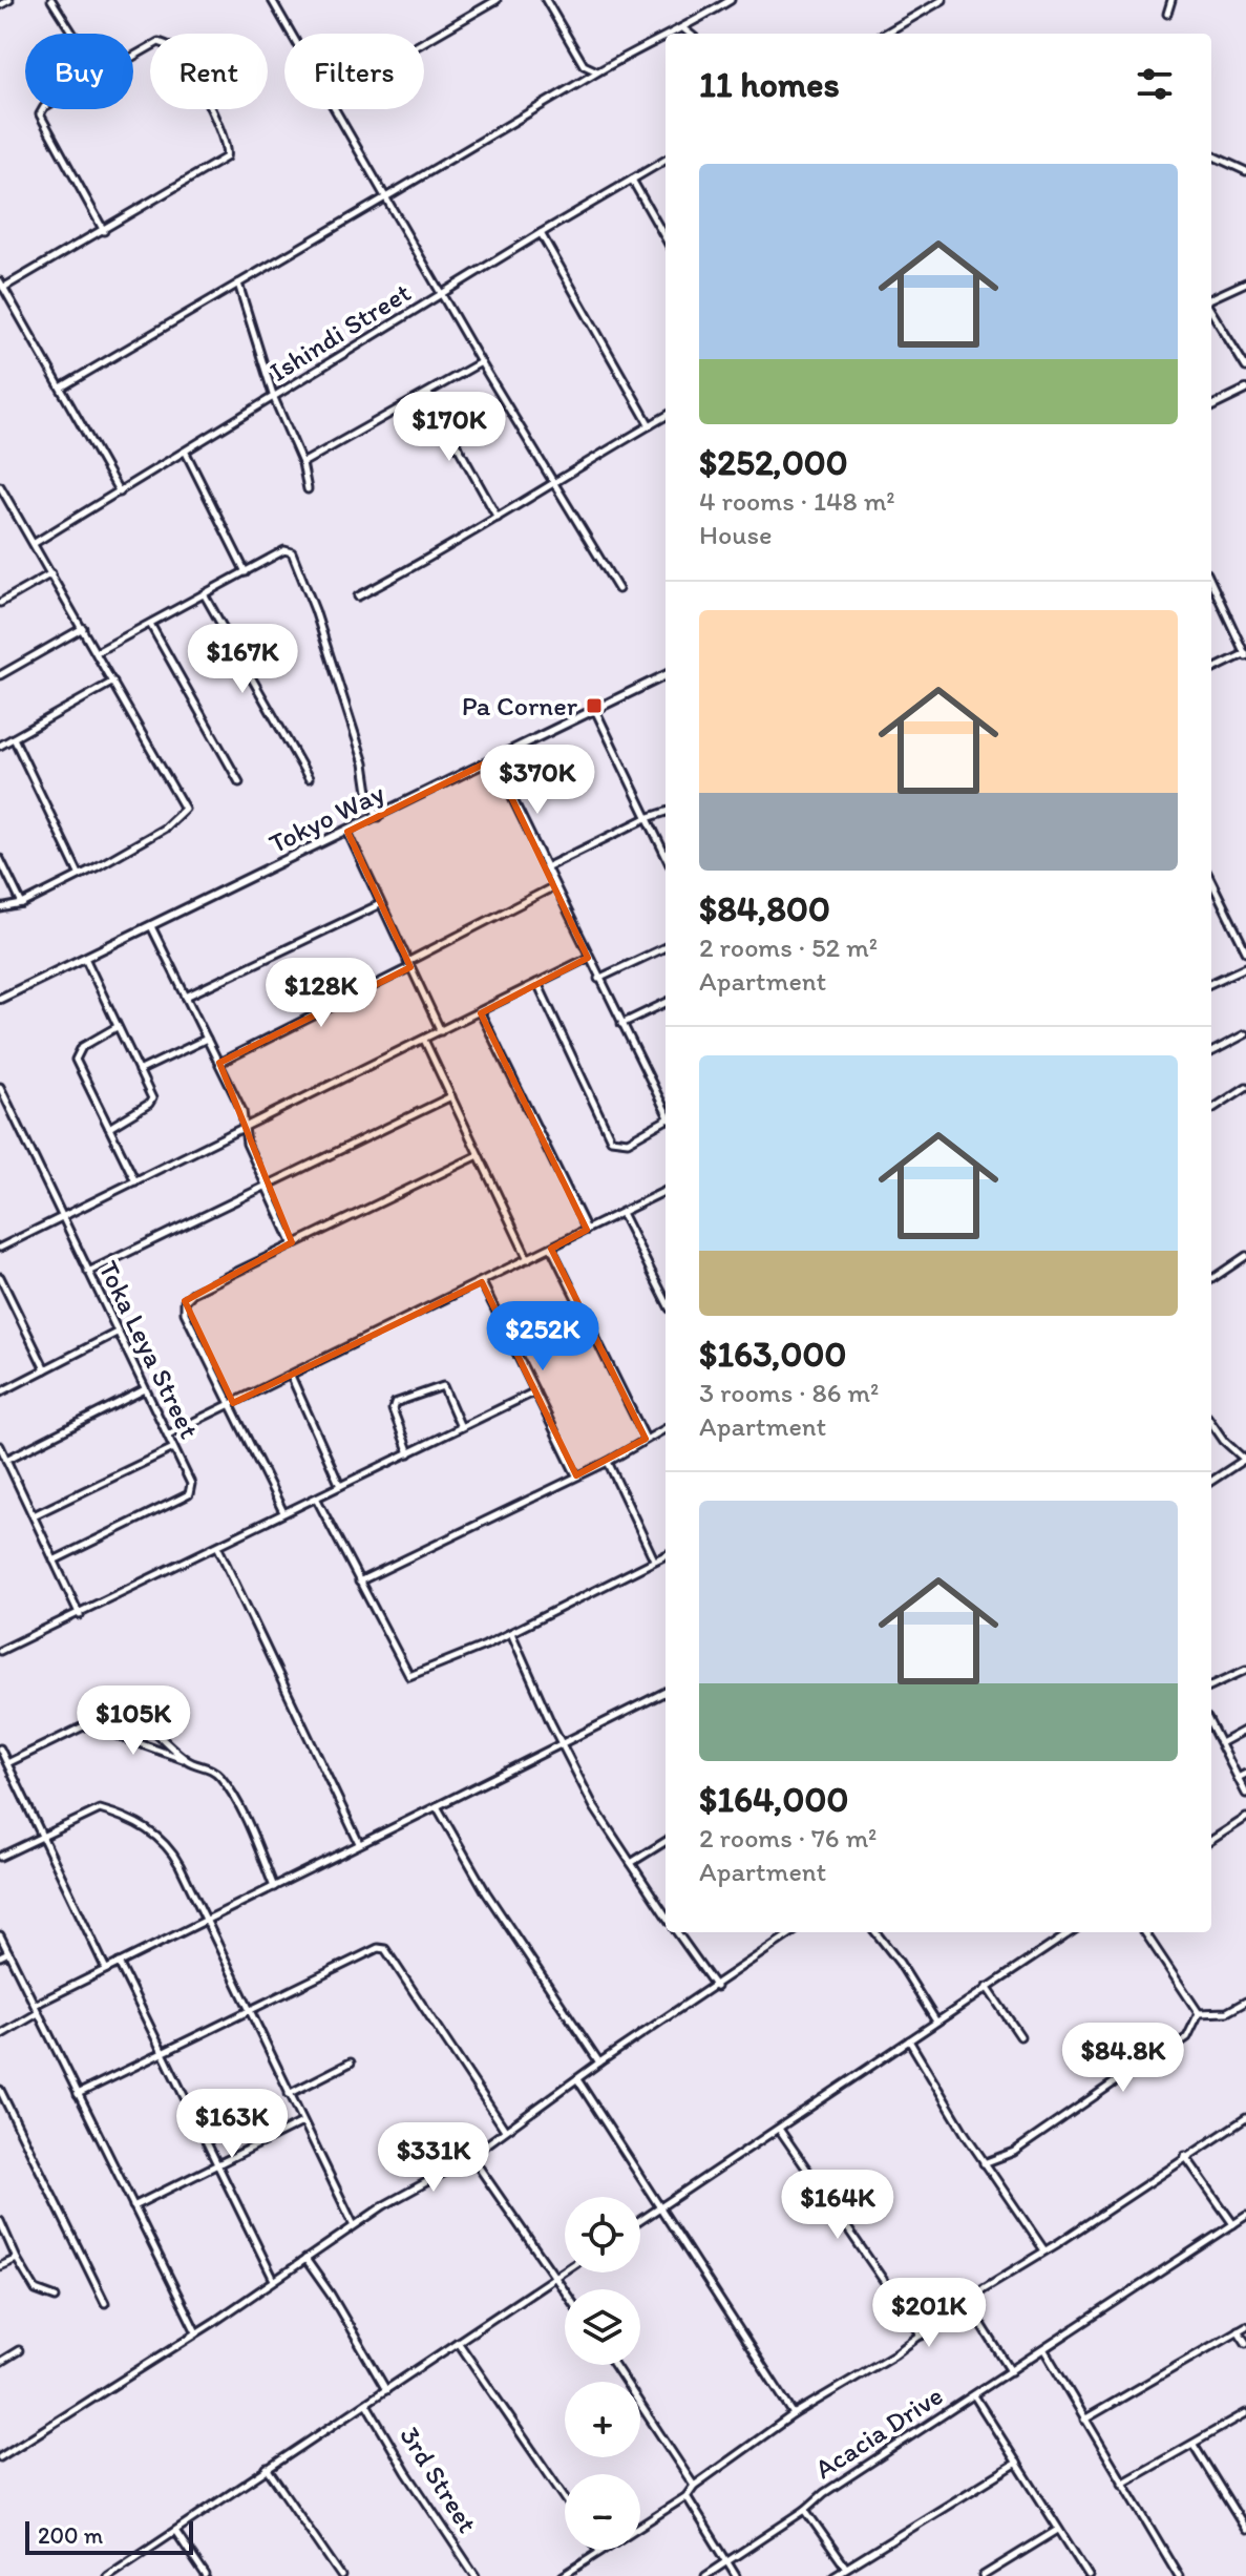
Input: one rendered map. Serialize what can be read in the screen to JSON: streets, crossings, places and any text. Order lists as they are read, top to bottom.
{
  "streets": {
    "street": [
      "Ishindi Street",
      "Tokyo Way",
      "Toka Leya Street",
      "Acacia Drive",
      "3rd Street"
    ]
  },
  "places": {
    "transit": ["Pa Corner"]
  },
  "scale_bar": "200 m",
  "page": {
    "chip": ["Buy", "Rent", "Filters"],
    "heading": "11 homes",
    "list": [
      {
        "name": "$252,000",
        "note": "4 rooms · 148 m² · House"
      },
      {
        "name": "$84,800",
        "note": "2 rooms · 52 m² · Apartment"
      },
      {
        "name": "$163,000",
        "note": "3 rooms · 86 m² · Apartment"
      },
      {
        "name": "$164,000",
        "note": "2 rooms · 76 m² · Apartment"
      }
    ],
    "price": [
      "$170K",
      "$167K",
      "$370K",
      "$128K",
      "$252K",
      "$105K",
      "$84.8K",
      "$163K",
      "$331K",
      "$164K",
      "$201K"
    ],
    "map_buttons": ["+", "−"],
    "scale": "200 m"
  }
}
